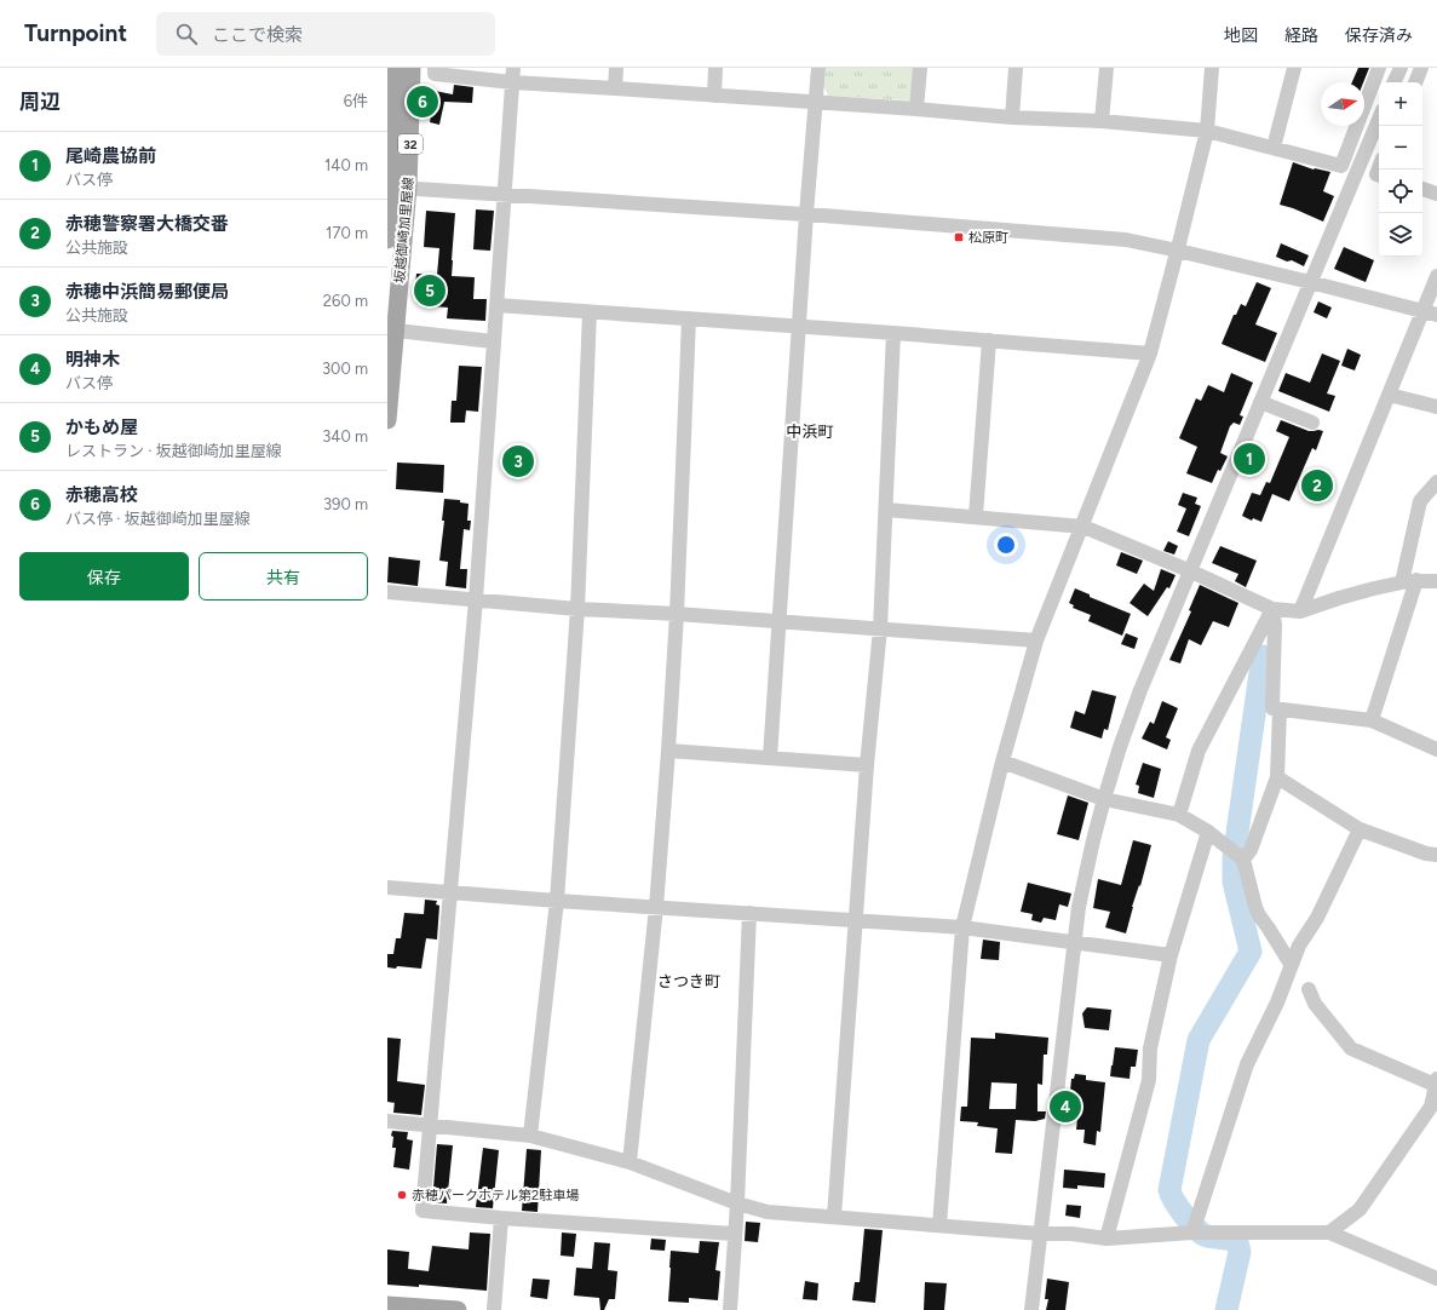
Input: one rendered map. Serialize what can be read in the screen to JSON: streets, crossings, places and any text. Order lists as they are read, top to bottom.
{
  "streets": {
    "main road": ["32", "坂越御崎加里屋線"]
  },
  "districts": ["中浜町", "さつき町"],
  "places": {
    "transit": ["松原町"],
    "other": ["赤穂パークホテル第2駐車場"]
  },
  "north": "right",
  "page": {
    "header": "Turnpoint",
    "search": "ここで検索",
    "nav": ["地図", "経路", "保存済み"],
    "heading": ["周辺", "6件"],
    "map_buttons": ["+", "−"],
    "pins": [
      "6",
      "5",
      "1",
      "3",
      "2",
      "4"
    ],
    "list": [
      {
        "mark": "1",
        "name": "尾崎農協前",
        "note": "バス停",
        "value": "140 m"
      },
      {
        "mark": "2",
        "name": "赤穂警察署大橋交番",
        "note": "公共施設",
        "value": "170 m"
      },
      {
        "mark": "3",
        "name": "赤穂中浜簡易郵便局",
        "note": "公共施設",
        "value": "260 m"
      },
      {
        "mark": "4",
        "name": "明神木",
        "note": "バス停",
        "value": "300 m"
      },
      {
        "mark": "5",
        "name": "かもめ屋",
        "note": "レストラン · 坂越御崎加里屋線",
        "value": "340 m"
      },
      {
        "mark": "6",
        "name": "赤穂高校",
        "note": "バス停 · 坂越御崎加里屋線",
        "value": "390 m"
      }
    ],
    "buttons": ["保存", "共有"]
  }
}
